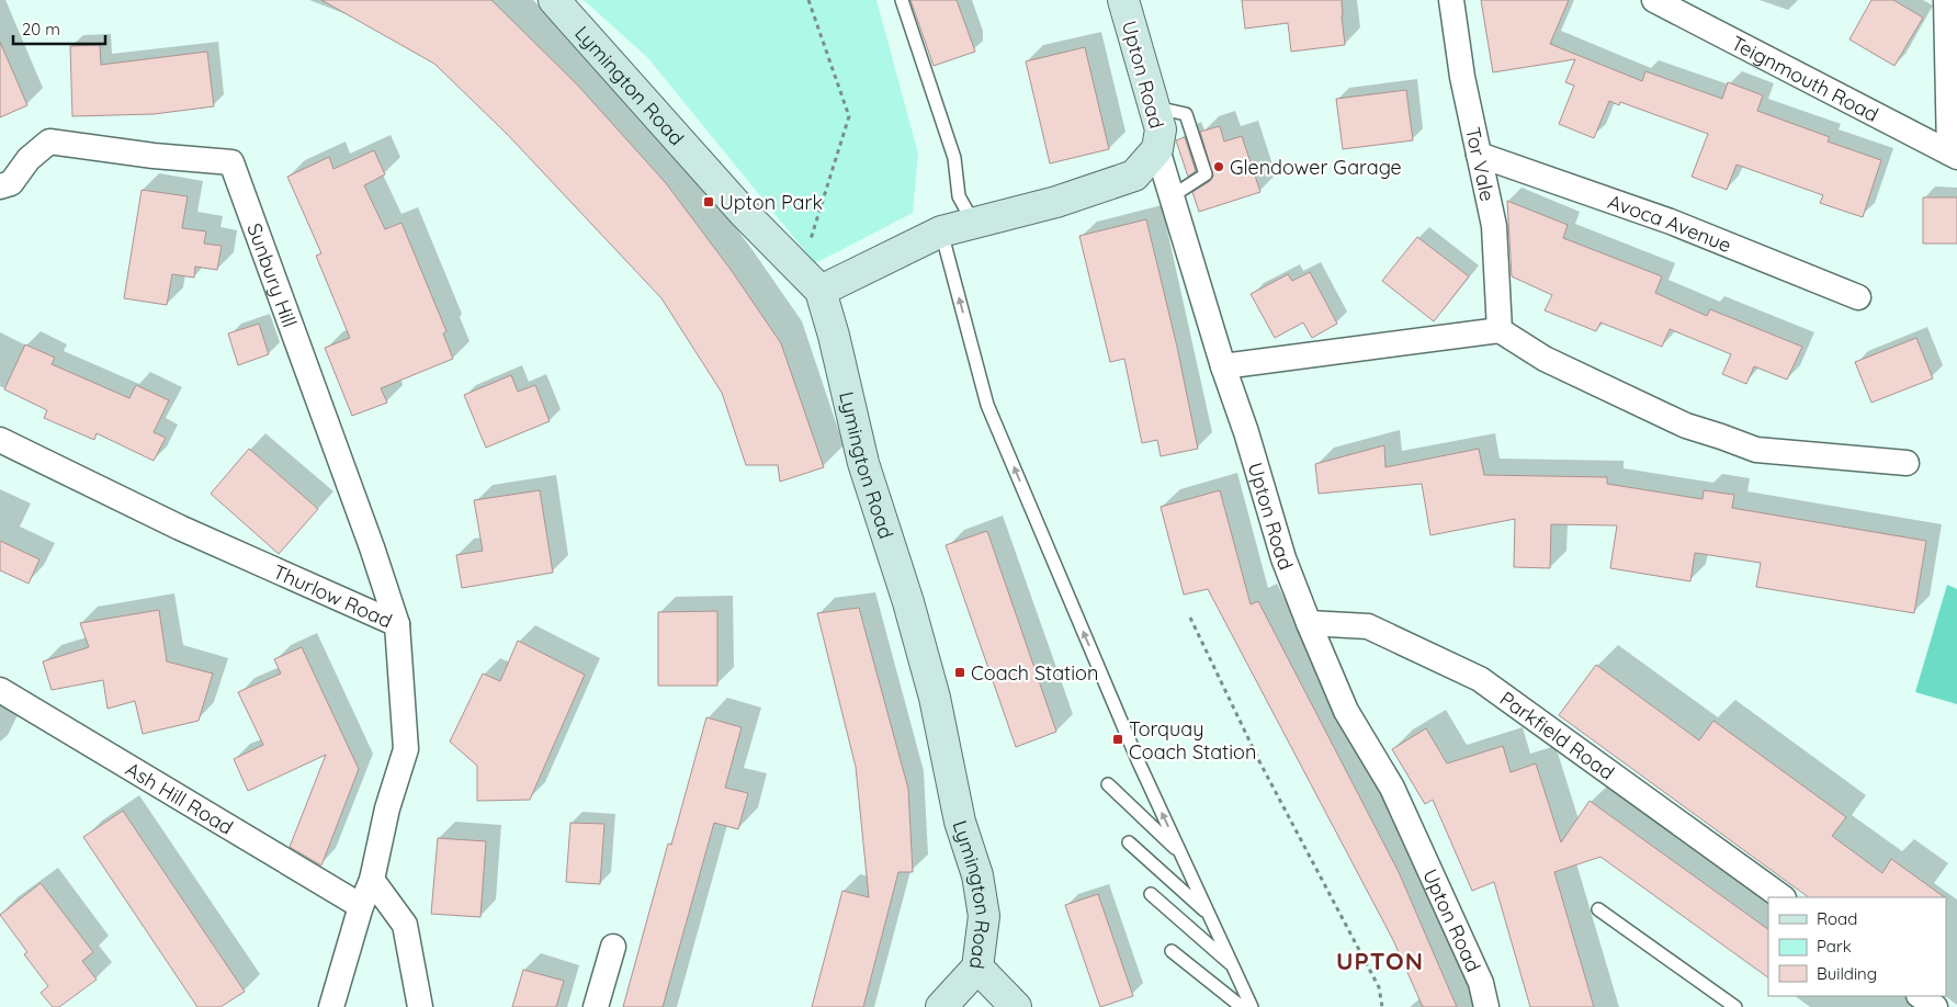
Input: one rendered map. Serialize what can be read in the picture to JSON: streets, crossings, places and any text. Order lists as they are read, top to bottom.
{
  "streets": {
    "street": [
      "Upton Road",
      "Teignmouth Road",
      "Lymington Road",
      "Tor Vale",
      "Avoca Avenue",
      "Sunbury Hill",
      "Thurlow Road",
      "Parkfield Road",
      "Ash Hill Road"
    ]
  },
  "crossings": [
    ["Upton Road", "Parkfield Road"],
    ["Tor Vale", "Avoca Avenue"],
    ["Sunbury Hill", "Thurlow Road"],
    ["Thurlow Road", "Ash Hill Road"]
  ],
  "districts": ["UPTON"],
  "places": {
    "other": ["Glendower Garage"],
    "transit": ["Upton Park", "Coach Station", "Torquay Coach Station"]
  },
  "legend": ["Road", "Park", "Building"],
  "scale_bar": "20 m"
}
